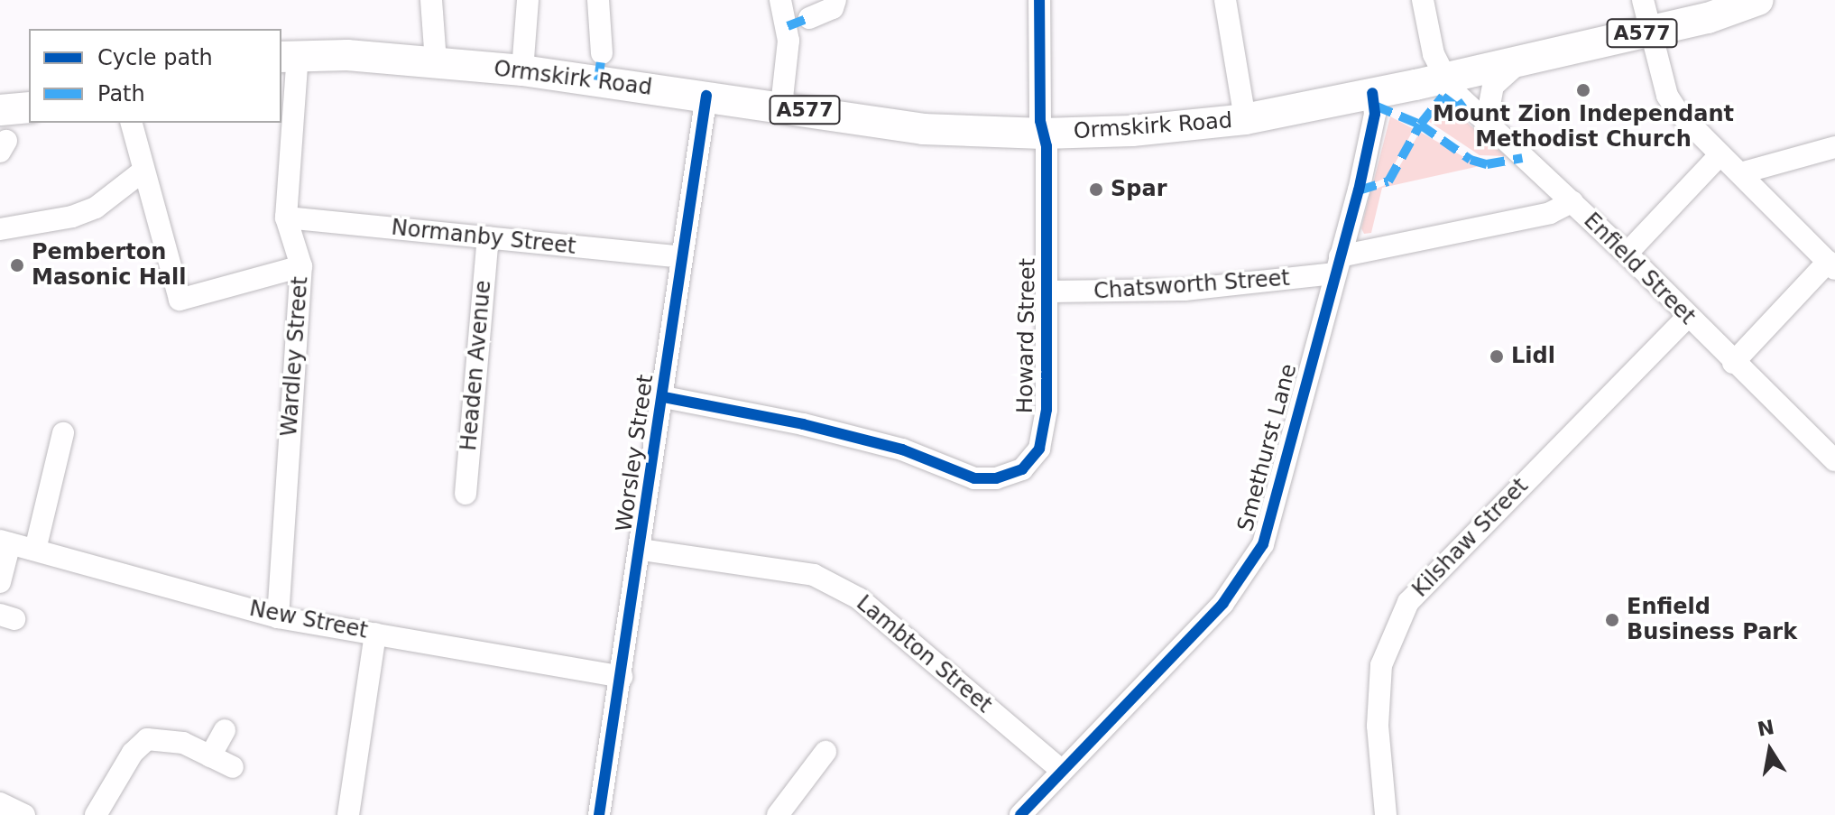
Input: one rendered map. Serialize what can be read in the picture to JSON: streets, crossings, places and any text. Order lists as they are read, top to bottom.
{
  "streets": {
    "highway": ["A577", "Ormskirk Road"],
    "street": [
      "Normanby Street",
      "Enfield Street",
      "Chatsworth Street",
      "Howard Street",
      "Wardley Street",
      "Headen Avenue",
      "Smethurst Lane",
      "Worsley Street",
      "Kilshaw Street",
      "New Street",
      "Lambton Street"
    ]
  },
  "crossings": [
    ["Ormskirk Road", "Enfield Street"],
    ["Ormskirk Road", "Howard Street"],
    ["Ormskirk Road", "Wardley Street"],
    ["Ormskirk Road", "Smethurst Lane"],
    ["Ormskirk Road", "Worsley Street"],
    ["Normanby Street", "Wardley Street"],
    ["Normanby Street", "Headen Avenue"],
    ["Normanby Street", "Worsley Street"],
    ["Enfield Street", "Chatsworth Street"],
    ["Enfield Street", "Kilshaw Street"],
    ["Chatsworth Street", "Howard Street"],
    ["Chatsworth Street", "Smethurst Lane"],
    ["Howard Street", "Worsley Street"],
    ["Wardley Street", "New Street"],
    ["Smethurst Lane", "Lambton Street"],
    ["Worsley Street", "New Street"],
    ["Worsley Street", "Lambton Street"]
  ],
  "places": [
    "Mount Zion Independant Methodist Church",
    "Spar",
    "Pemberton Masonic Hall",
    "Lidl",
    "Enfield Business Park"
  ],
  "legend": ["Cycle path", "Path"],
  "north": "top"
}
